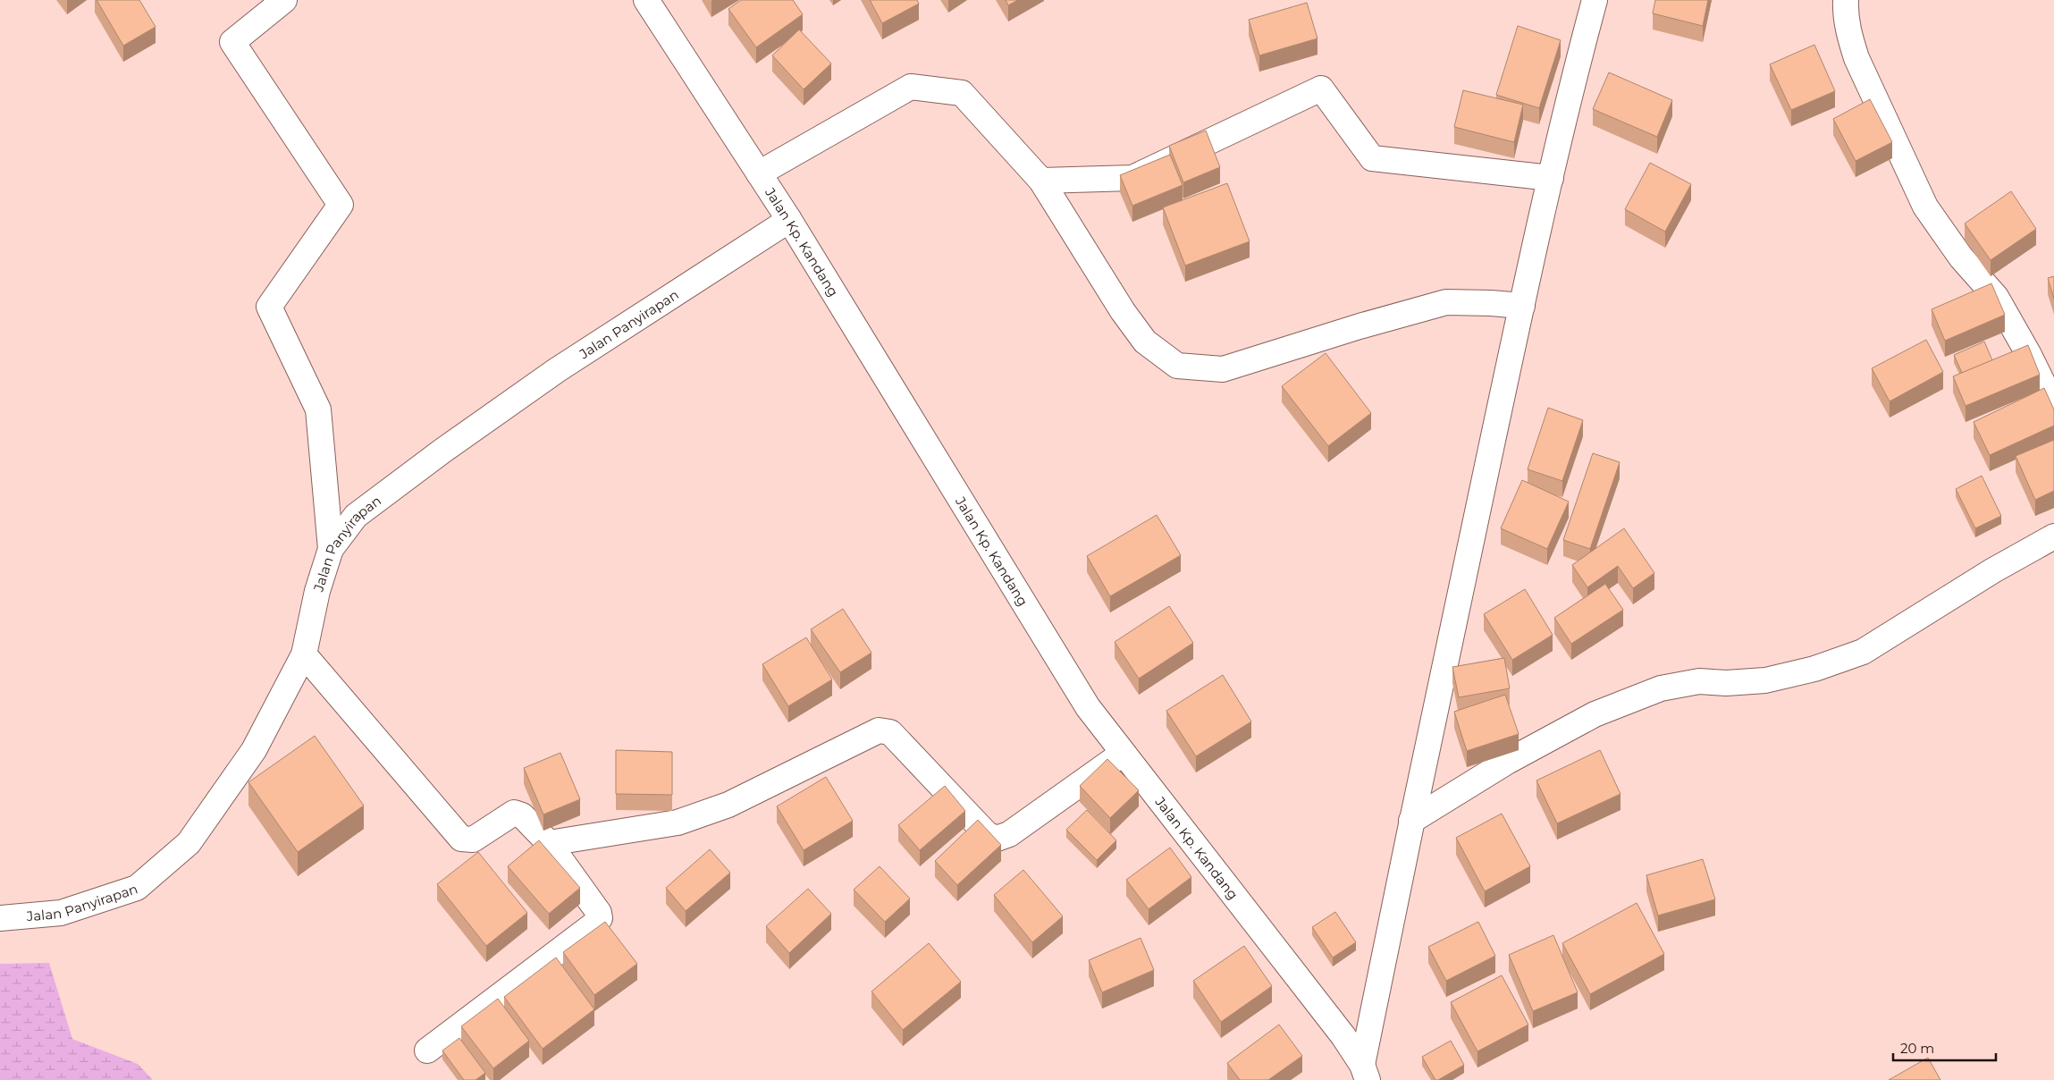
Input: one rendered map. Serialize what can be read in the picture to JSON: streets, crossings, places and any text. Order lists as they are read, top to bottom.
{
  "streets": {
    "street": ["Jalan Kp. Kandang", "Jalan Panyirapan"]
  },
  "crossings": [
    ["Jalan Kp. Kandang", "Jalan Panyirapan"]
  ],
  "scale_bar": "20 m"
}
